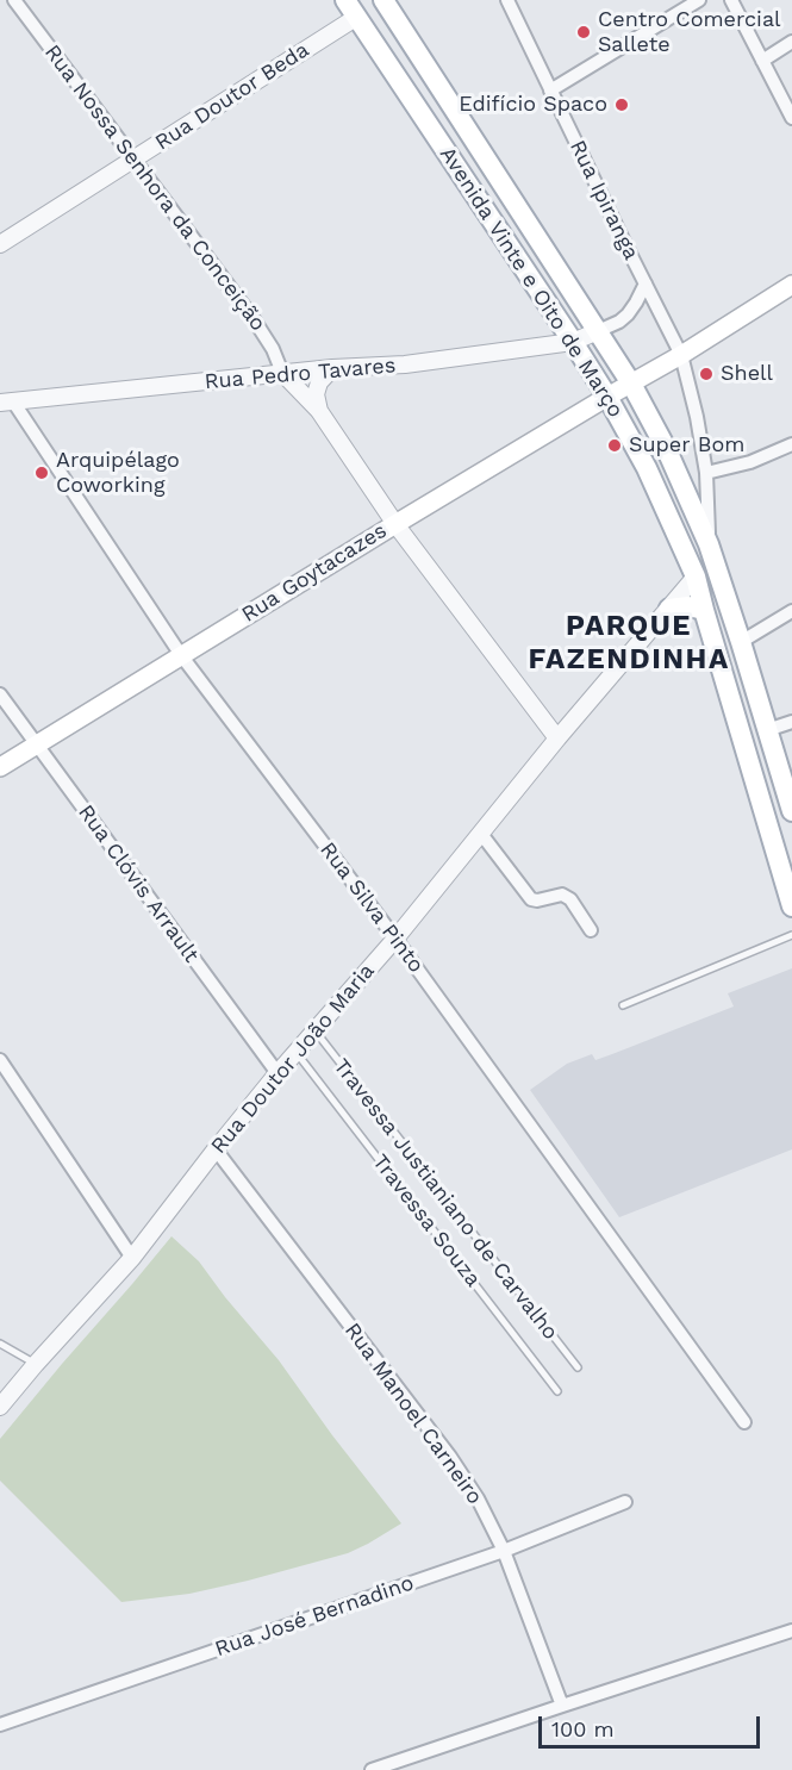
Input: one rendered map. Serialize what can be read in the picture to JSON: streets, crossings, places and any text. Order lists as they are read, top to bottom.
{
  "streets": {
    "main road": ["Avenida Vinte e Oito de Março", "Rua Goytacazes"],
    "street": [
      "Rua Doutor Beda",
      "Rua Nossa Senhora da Conceição",
      "Rua Ipiranga",
      "Rua Pedro Tavares",
      "Rua Clóvis Arrault",
      "Rua Silva Pinto",
      "Rua Doutor João Maria",
      "Rua Manoel Carneiro",
      "Rua José Bernadino"
    ],
    "lane": ["Travessa Justianiano de Carvalho", "Travessa Souza"]
  },
  "crossings": [
    ["Rua Doutor Beda", "Rua Nossa Senhora da Conceição"],
    ["Rua Doutor Beda", "Avenida Vinte e Oito de Março"],
    ["Rua Nossa Senhora da Conceição", "Rua Pedro Tavares"],
    ["Rua Nossa Senhora da Conceição", "Rua Goytacazes"],
    ["Rua Nossa Senhora da Conceição", "Rua Doutor João Maria"],
    ["Rua Ipiranga", "Avenida Vinte e Oito de Março"],
    ["Rua Ipiranga", "Rua Pedro Tavares"],
    ["Rua Ipiranga", "Rua Goytacazes"],
    ["Avenida Vinte e Oito de Março", "Rua Pedro Tavares"],
    ["Avenida Vinte e Oito de Março", "Rua Goytacazes"],
    ["Avenida Vinte e Oito de Março", "Rua Doutor João Maria"],
    ["Rua Pedro Tavares", "Rua Silva Pinto"],
    ["Rua Goytacazes", "Rua Clóvis Arrault"],
    ["Rua Goytacazes", "Rua Silva Pinto"],
    ["Rua Clóvis Arrault", "Rua Doutor João Maria"],
    ["Rua Silva Pinto", "Rua Doutor João Maria"],
    ["Rua Doutor João Maria", "Travessa Justianiano de Carvalho"],
    ["Rua Doutor João Maria", "Travessa Souza"],
    ["Rua Doutor João Maria", "Rua Manoel Carneiro"],
    ["Rua Manoel Carneiro", "Rua José Bernadino"]
  ],
  "districts": ["PARQUE FAZENDINHA"],
  "places": [
    "Centro Comercial Sallete",
    "Edifício Spaco",
    "Shell",
    "Super Bom",
    "Arquipélago Coworking"
  ],
  "scale_bar": "100 m"
}
